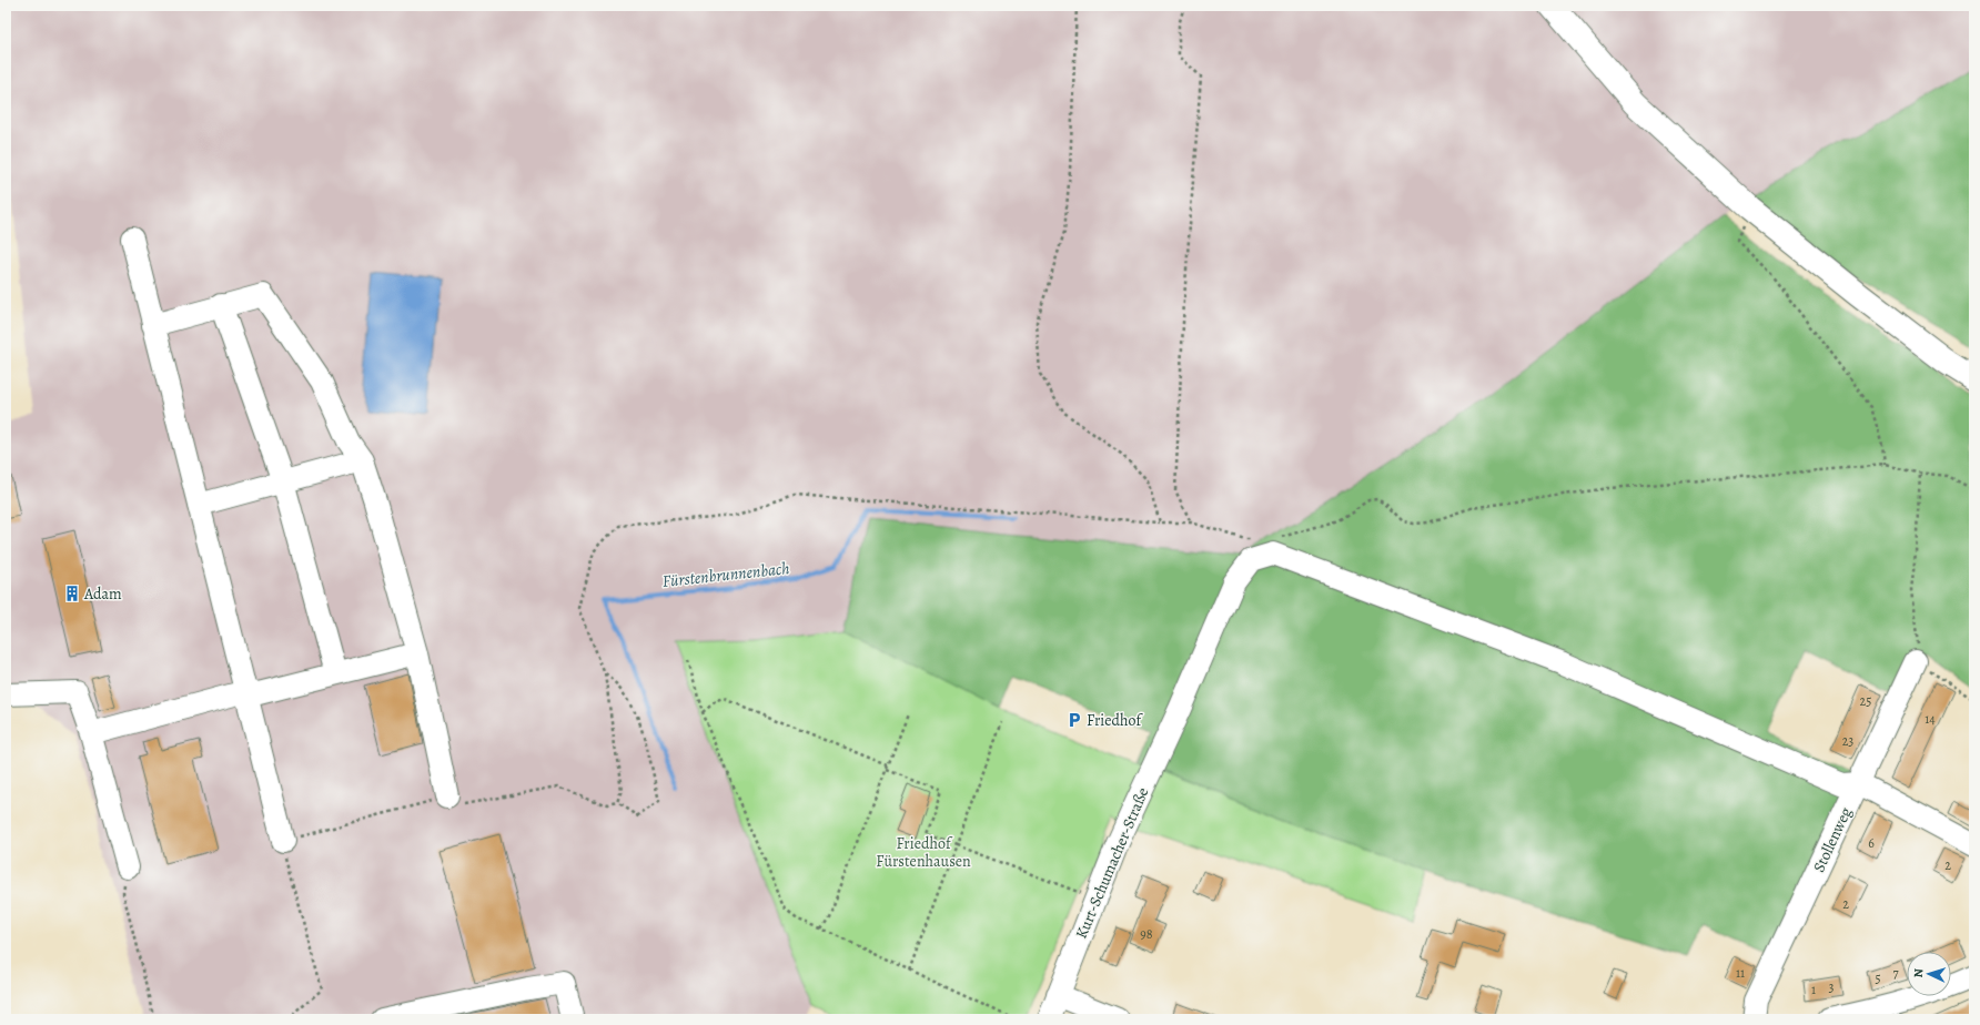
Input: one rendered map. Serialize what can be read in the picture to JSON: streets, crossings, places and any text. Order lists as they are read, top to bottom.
{
  "streets": {
    "street": ["Stollenweg", "Kurt-Schumacher-Straße"]
  },
  "crossings": [
    ["Stollenweg", "Kurt-Schumacher-Straße"]
  ],
  "water": ["Fürstenbrunnenbach"],
  "parks": ["Friedhof Fürstenhausen"],
  "places": {
    "building": ["Adam"],
    "parking": ["Friedhof"]
  },
  "house_numbers": [
    "25",
    "14",
    "23",
    "6",
    "2",
    "2",
    "98",
    "11",
    "7",
    "5",
    "3",
    "1"
  ],
  "north": "left"
}
